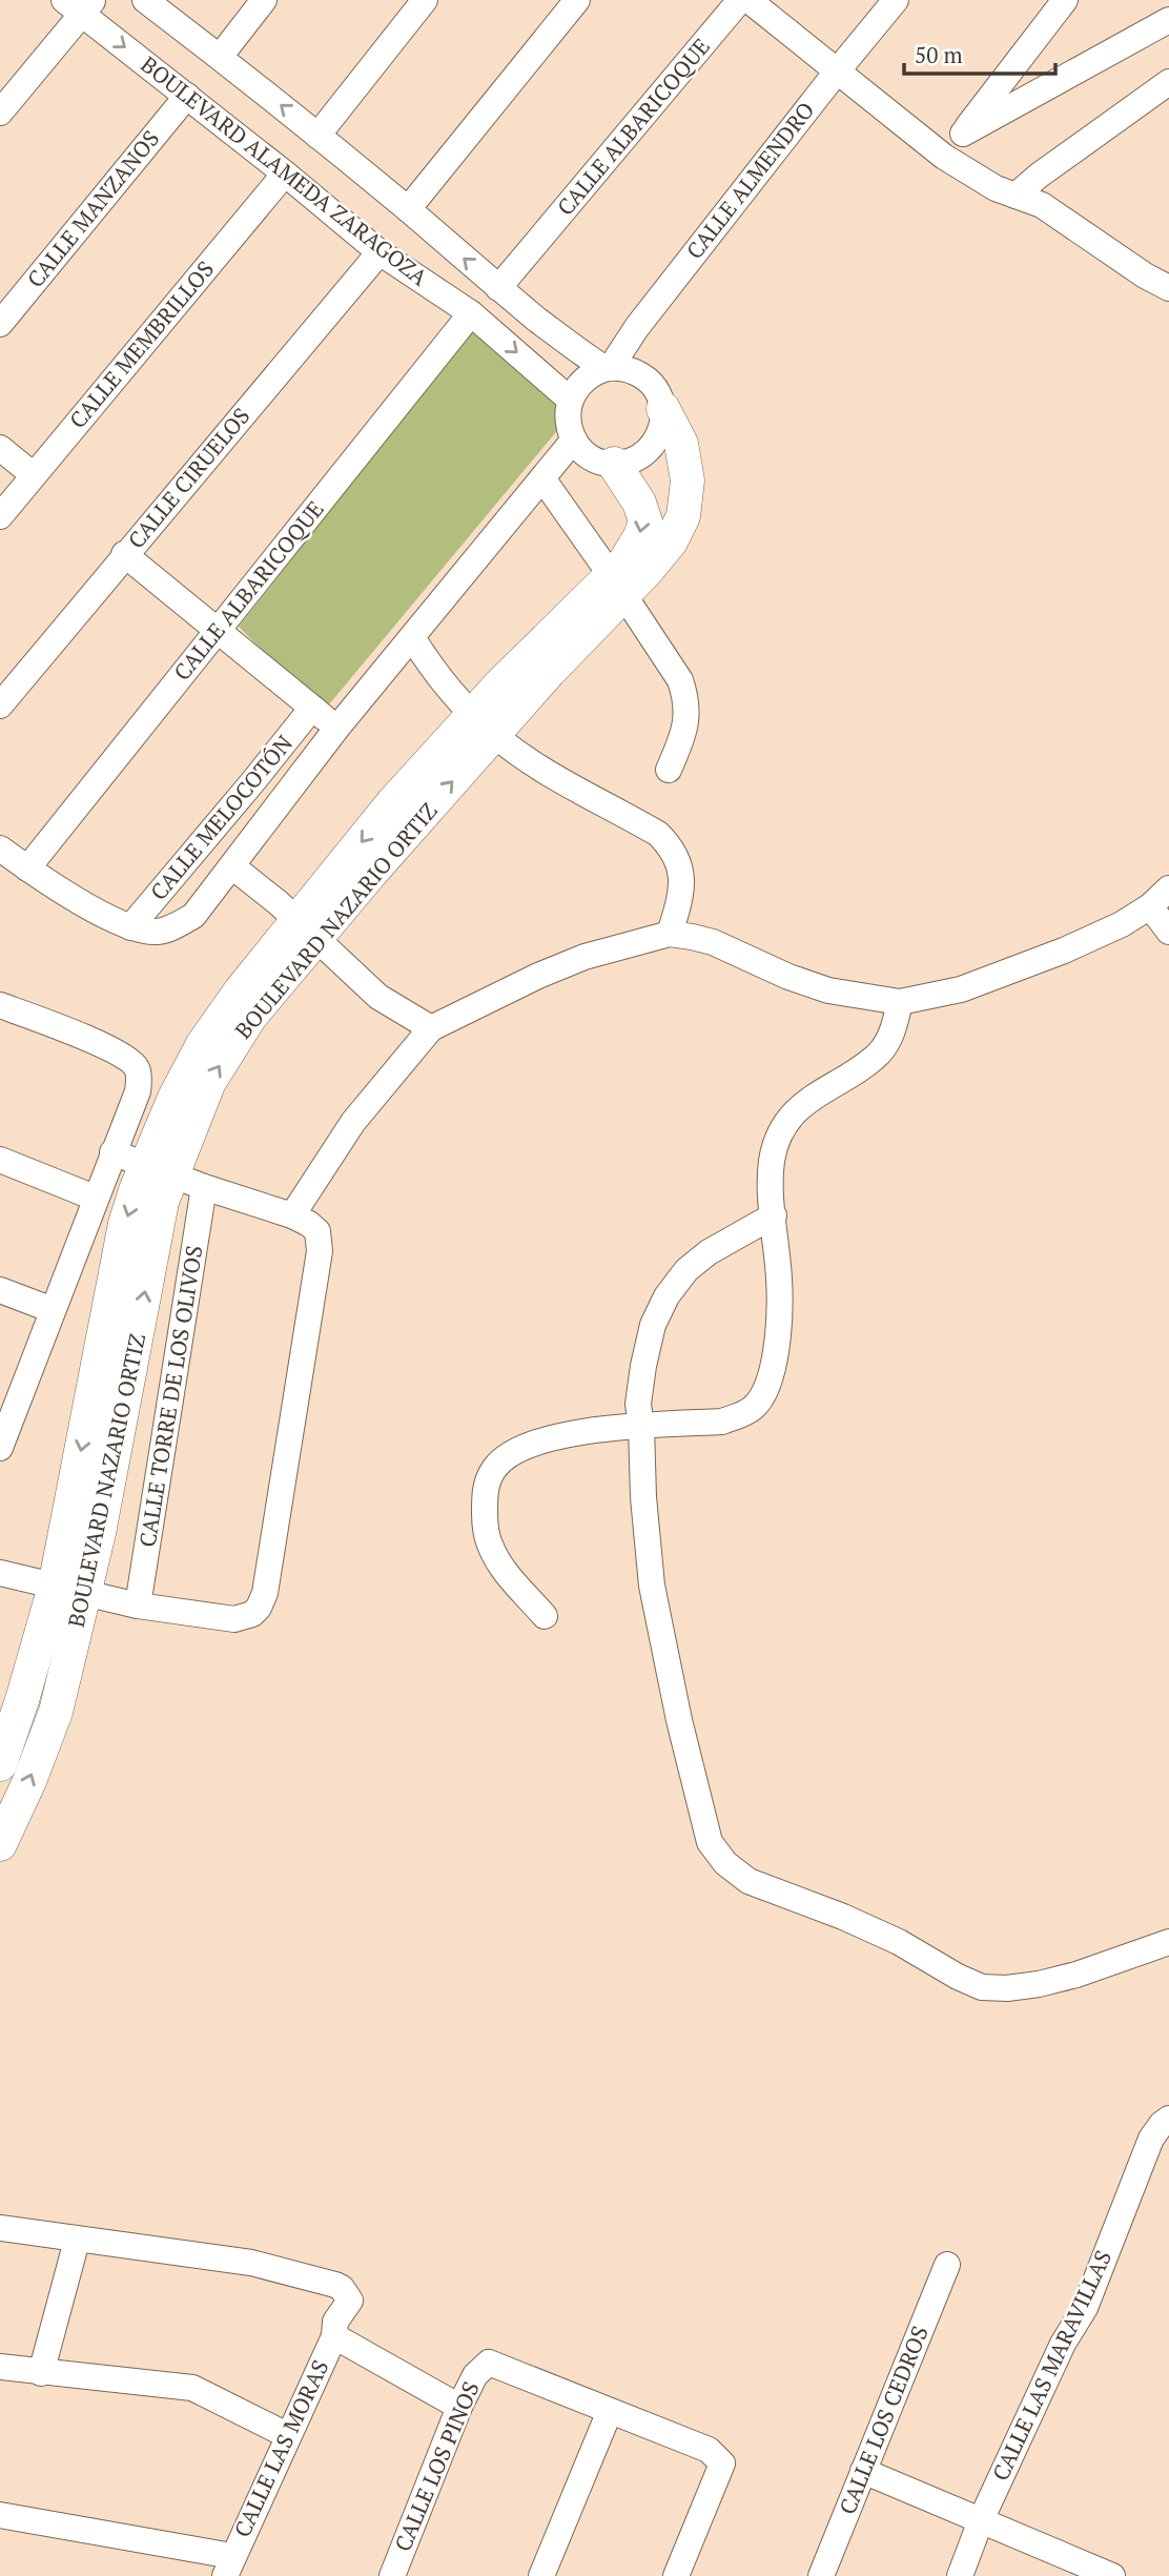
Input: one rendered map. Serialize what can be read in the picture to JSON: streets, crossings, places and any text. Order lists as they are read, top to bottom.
{
  "streets": {
    "main road": ["BOULEVARD NAZARIO ORTIZ"],
    "street": [
      "CALLE ALBARICOQUE",
      "BOULEVARD ALAMEDA ZARAGOZA",
      "CALLE ALMENDRO",
      "CALLE MANZANOS",
      "CALLE MEMBRILLOS",
      "CALLE CIRUELOS",
      "CALLE MELOCOTÓN",
      "CALLE TORRE DE LOS OLIVOS",
      "CALLE LAS MARAVILLAS",
      "CALLE LOS CEDROS",
      "CALLE LAS MORAS",
      "CALLE LOS PINOS"
    ]
  },
  "crossings": [
    ["CALLE ALBARICOQUE", "BOULEVARD ALAMEDA ZARAGOZA"],
    ["BOULEVARD ALAMEDA ZARAGOZA", "CALLE ALMENDRO"],
    ["BOULEVARD ALAMEDA ZARAGOZA", "CALLE MANZANOS"],
    ["BOULEVARD ALAMEDA ZARAGOZA", "CALLE MEMBRILLOS"],
    ["BOULEVARD ALAMEDA ZARAGOZA", "CALLE CIRUELOS"],
    ["BOULEVARD ALAMEDA ZARAGOZA", "BOULEVARD NAZARIO ORTIZ"],
    ["CALLE ALMENDRO", "BOULEVARD NAZARIO ORTIZ"]
  ],
  "scale_bar": "50 m"
}
